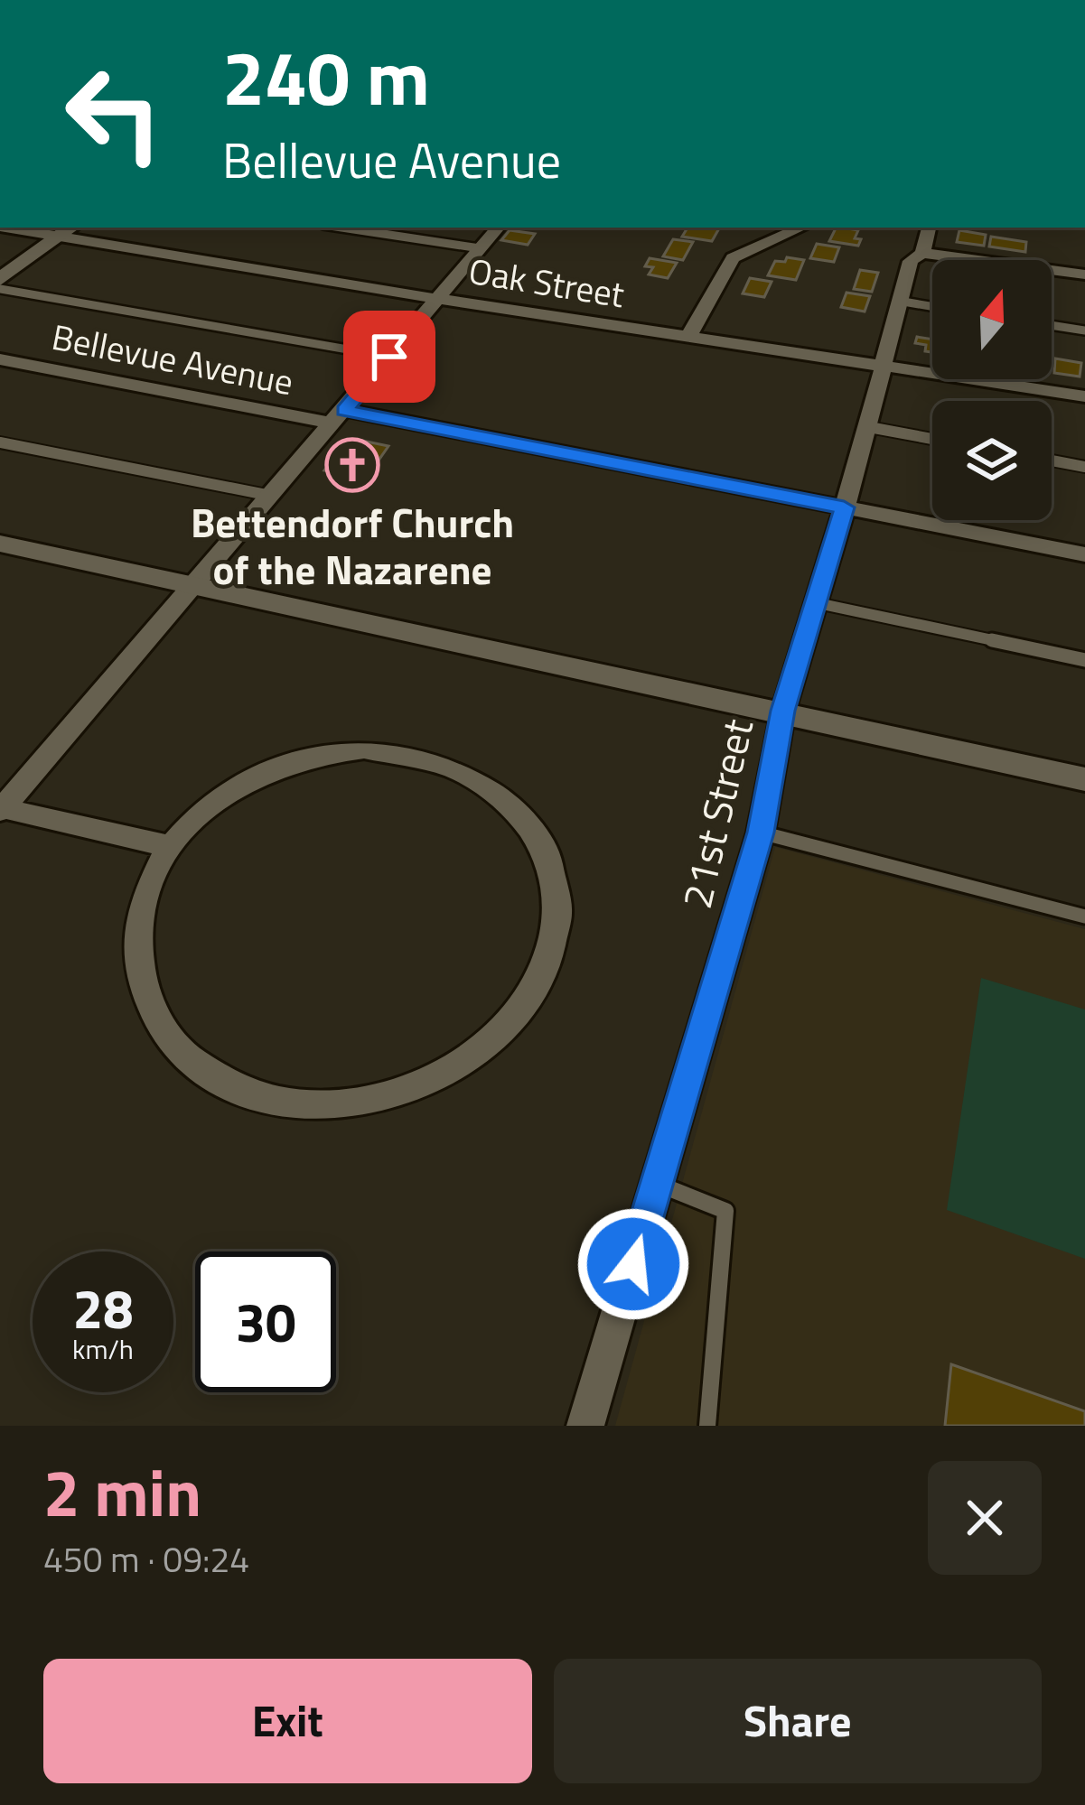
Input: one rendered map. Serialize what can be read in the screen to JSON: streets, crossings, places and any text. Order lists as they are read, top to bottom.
{
  "streets": {
    "street": ["Oak Street", "Bellevue Avenue", "21st Street"]
  },
  "crossings": [
    ["Oak Street", "21st Street"],
    ["Bellevue Avenue", "21st Street"]
  ],
  "places": {
    "church": ["Bettendorf Church of the Nazarene"]
  },
  "north": "top",
  "page": {
    "turn": ["240 m", "Bellevue Avenue"],
    "speed": "28 km/h",
    "limit": "30",
    "heading": ["2 min", "450 m · 09:24"],
    "buttons": ["Exit", "Share"]
  }
}
